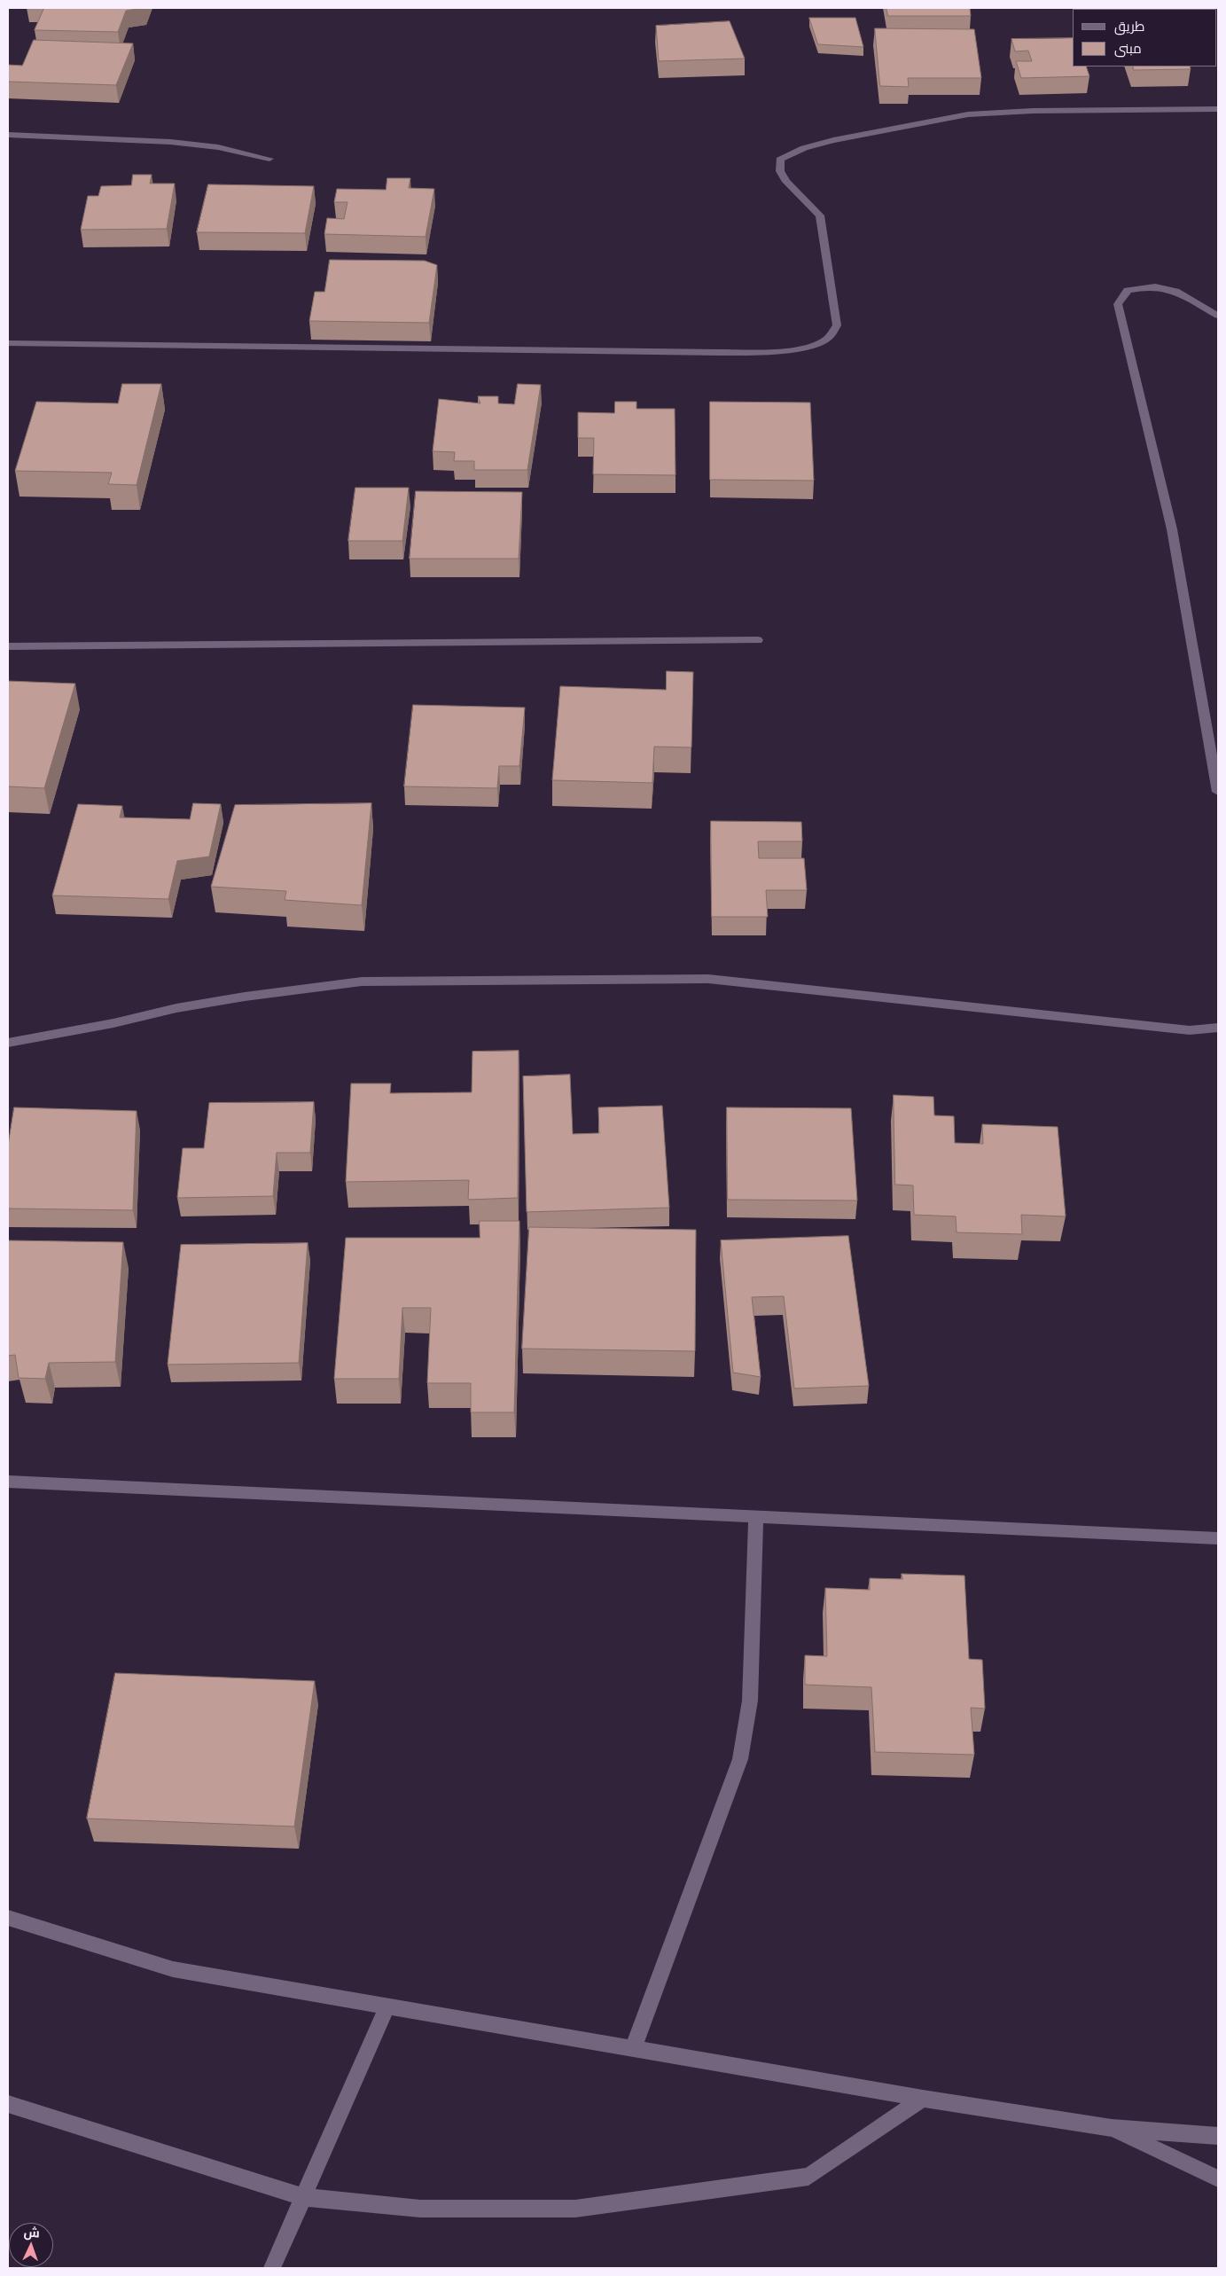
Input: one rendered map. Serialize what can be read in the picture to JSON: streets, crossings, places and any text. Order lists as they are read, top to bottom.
{
  "legend": ["طريق", "مبنى"],
  "north": "top"
}
